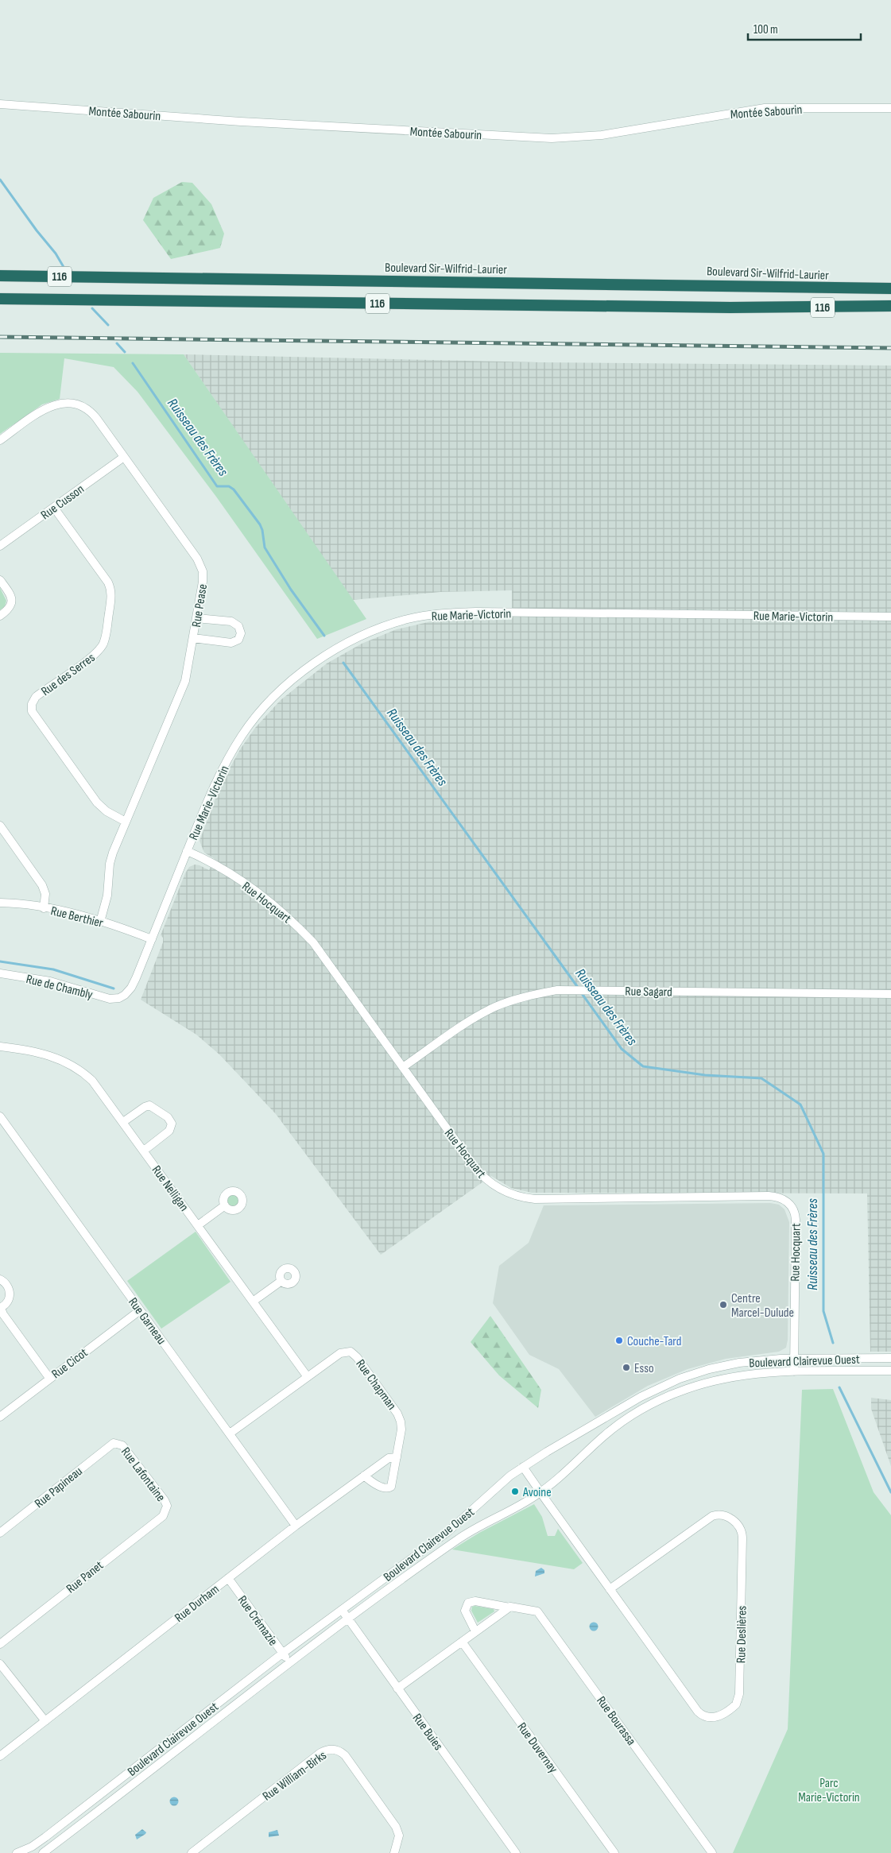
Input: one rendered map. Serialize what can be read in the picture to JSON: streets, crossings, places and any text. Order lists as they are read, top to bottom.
{
  "streets": {
    "highway": ["Boulevard Sir-Wilfrid-Laurier", "116"],
    "street": [
      "Montée Sabourin",
      "Rue Cusson",
      "Rue Pease",
      "Rue Marie-Victorin",
      "Rue des Serres",
      "Rue Hocquart",
      "Rue Berthier",
      "Rue de Chambly",
      "Rue Sagard",
      "Rue Nelligan",
      "Rue Garneau",
      "Boulevard Clairevue Ouest",
      "Rue Cicot",
      "Rue Chapman",
      "Rue Lafontaine",
      "Rue Papineau",
      "Rue Panet",
      "Rue Durham",
      "Rue Crémazie",
      "Rue Deslières",
      "Rue Bourassa",
      "Rue Buies",
      "Rue Duvernay",
      "Rue William-Birks"
    ]
  },
  "crossings": [
    ["Rue Cusson", "Rue Pease"],
    ["Rue Cusson", "Rue des Serres"],
    ["Rue Pease", "Rue des Serres"],
    ["Rue Pease", "Rue Berthier"],
    ["Rue Marie-Victorin", "Rue Hocquart"],
    ["Rue Marie-Victorin", "Rue Berthier"],
    ["Rue Marie-Victorin", "Rue de Chambly"],
    ["Rue Hocquart", "Rue Sagard"],
    ["Rue Hocquart", "Boulevard Clairevue Ouest"],
    ["Rue Nelligan", "Rue Chapman"],
    ["Rue Garneau", "Rue Cicot"],
    ["Rue Garneau", "Rue Chapman"],
    ["Rue Garneau", "Rue Durham"],
    ["Boulevard Clairevue Ouest", "Rue Crémazie"],
    ["Boulevard Clairevue Ouest", "Rue Deslières"],
    ["Boulevard Clairevue Ouest", "Rue Buies"],
    ["Rue Chapman", "Rue Durham"],
    ["Rue Lafontaine", "Rue Papineau"],
    ["Rue Lafontaine", "Rue Panet"],
    ["Rue Durham", "Rue Crémazie"]
  ],
  "water": ["Ruisseau des Frères"],
  "parks": ["Parc Marie-Victorin"],
  "places": [
    "Centre Marcel-Dulude",
    "Couche-Tard",
    "Esso",
    "Avoine"
  ],
  "scale_bar": "100 m"
}
